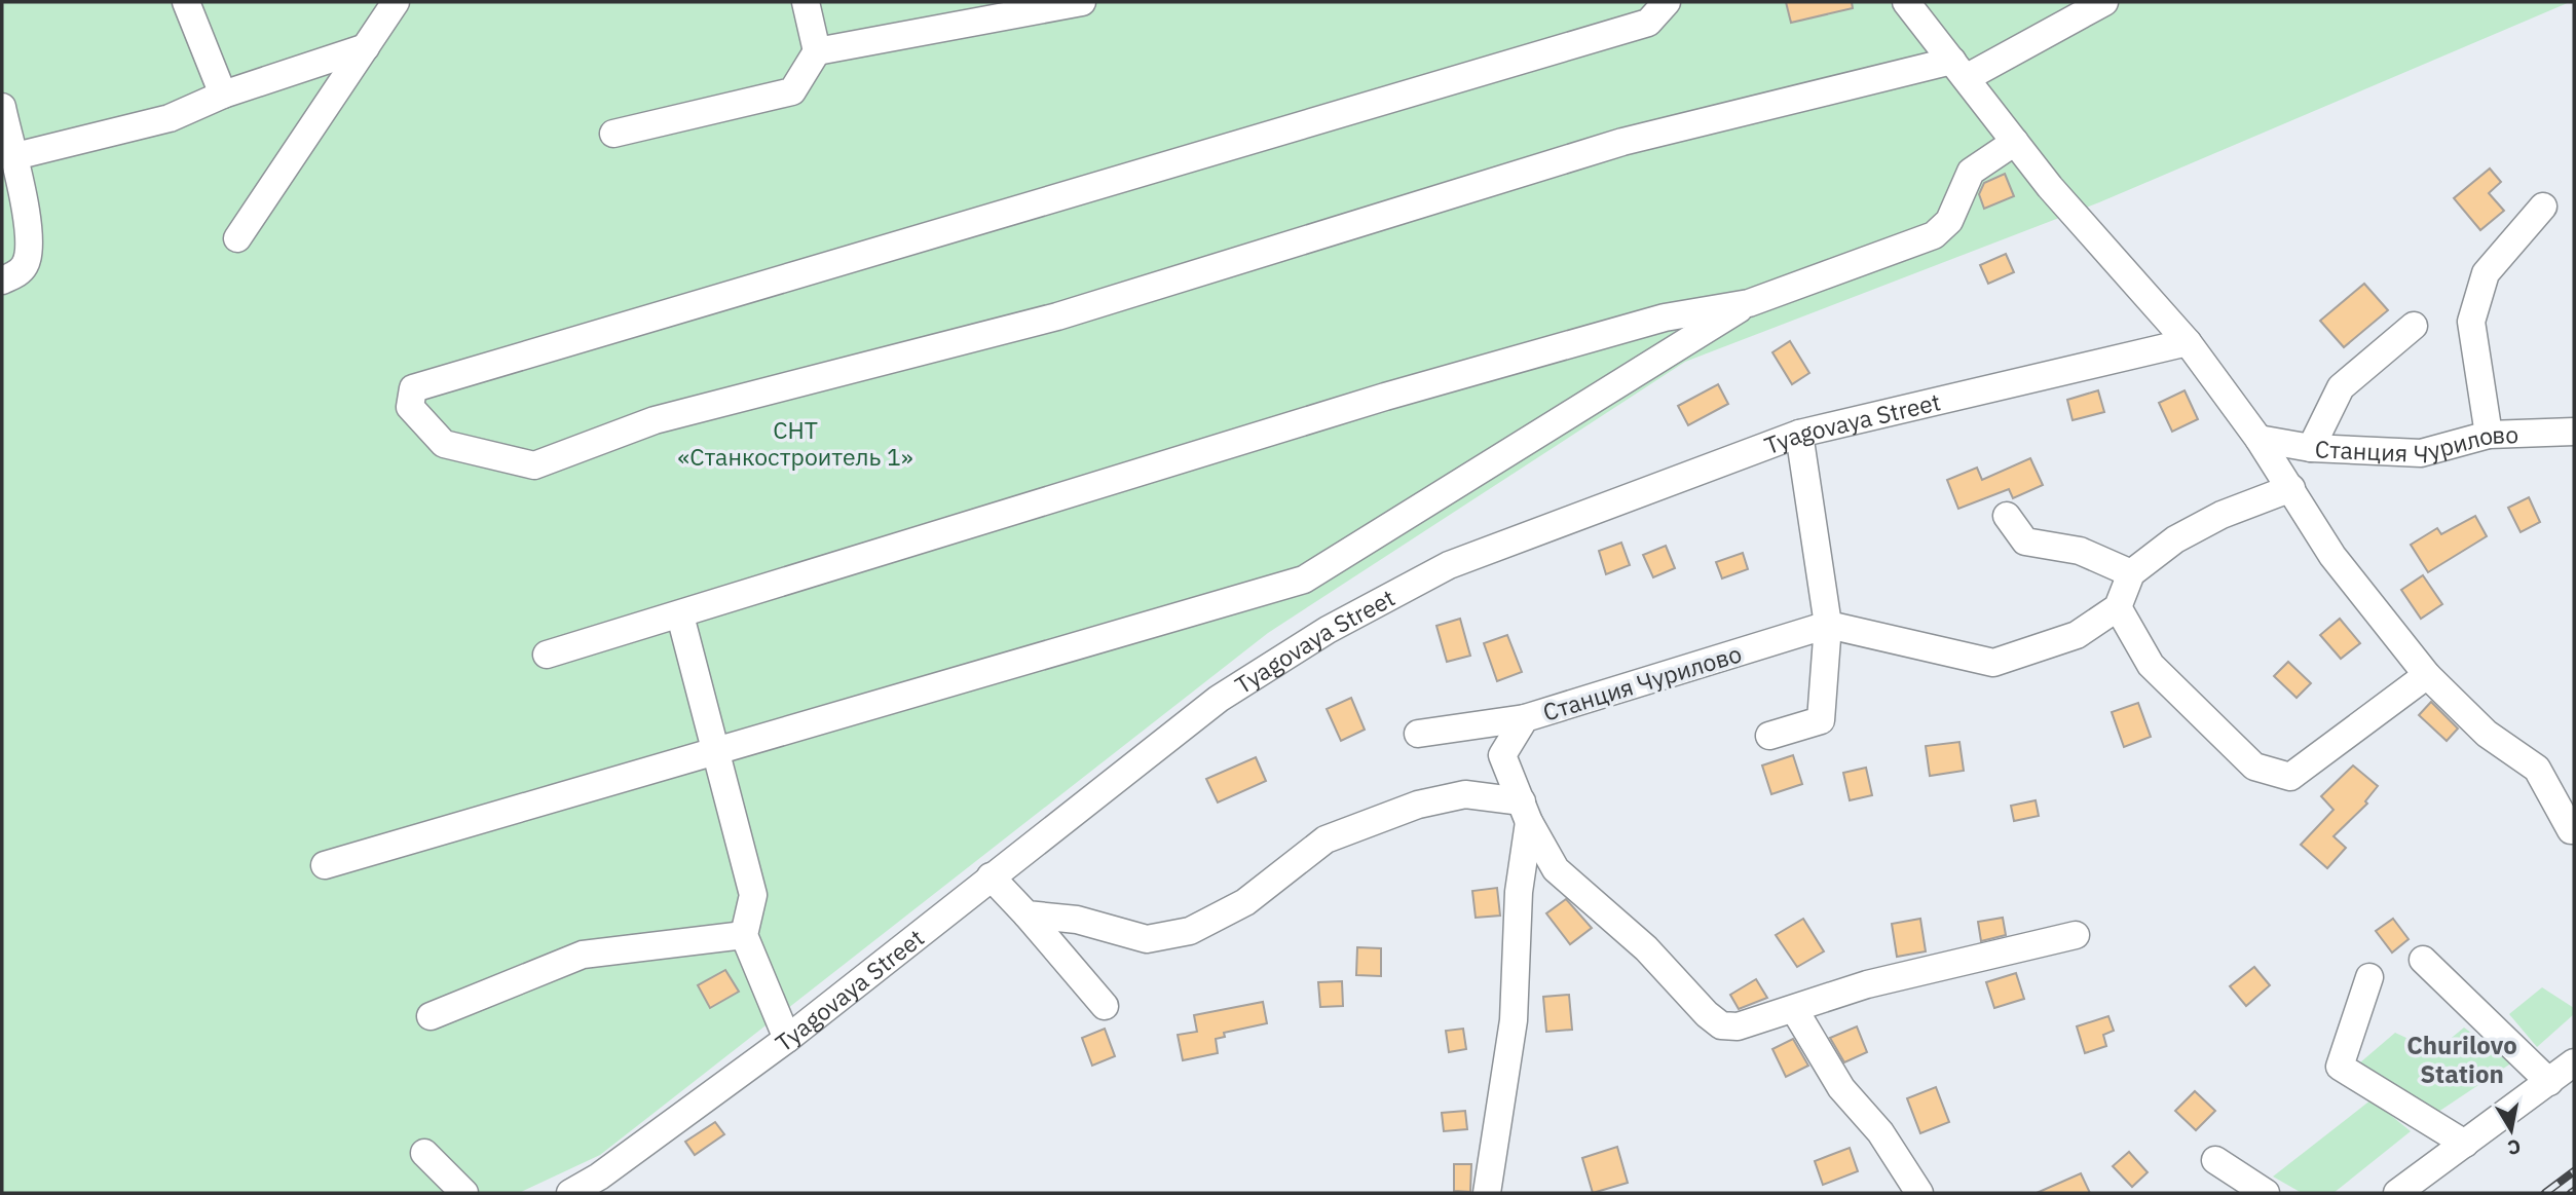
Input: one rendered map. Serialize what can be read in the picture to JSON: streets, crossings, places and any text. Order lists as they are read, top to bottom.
{
  "streets": {
    "street": ["Tyagovaya Street", "Станция Чурилово"]
  },
  "districts": ["Churilovo Station"],
  "parks": ["СНТ «Станкостроитель 1»"],
  "north": "bottom"
}
